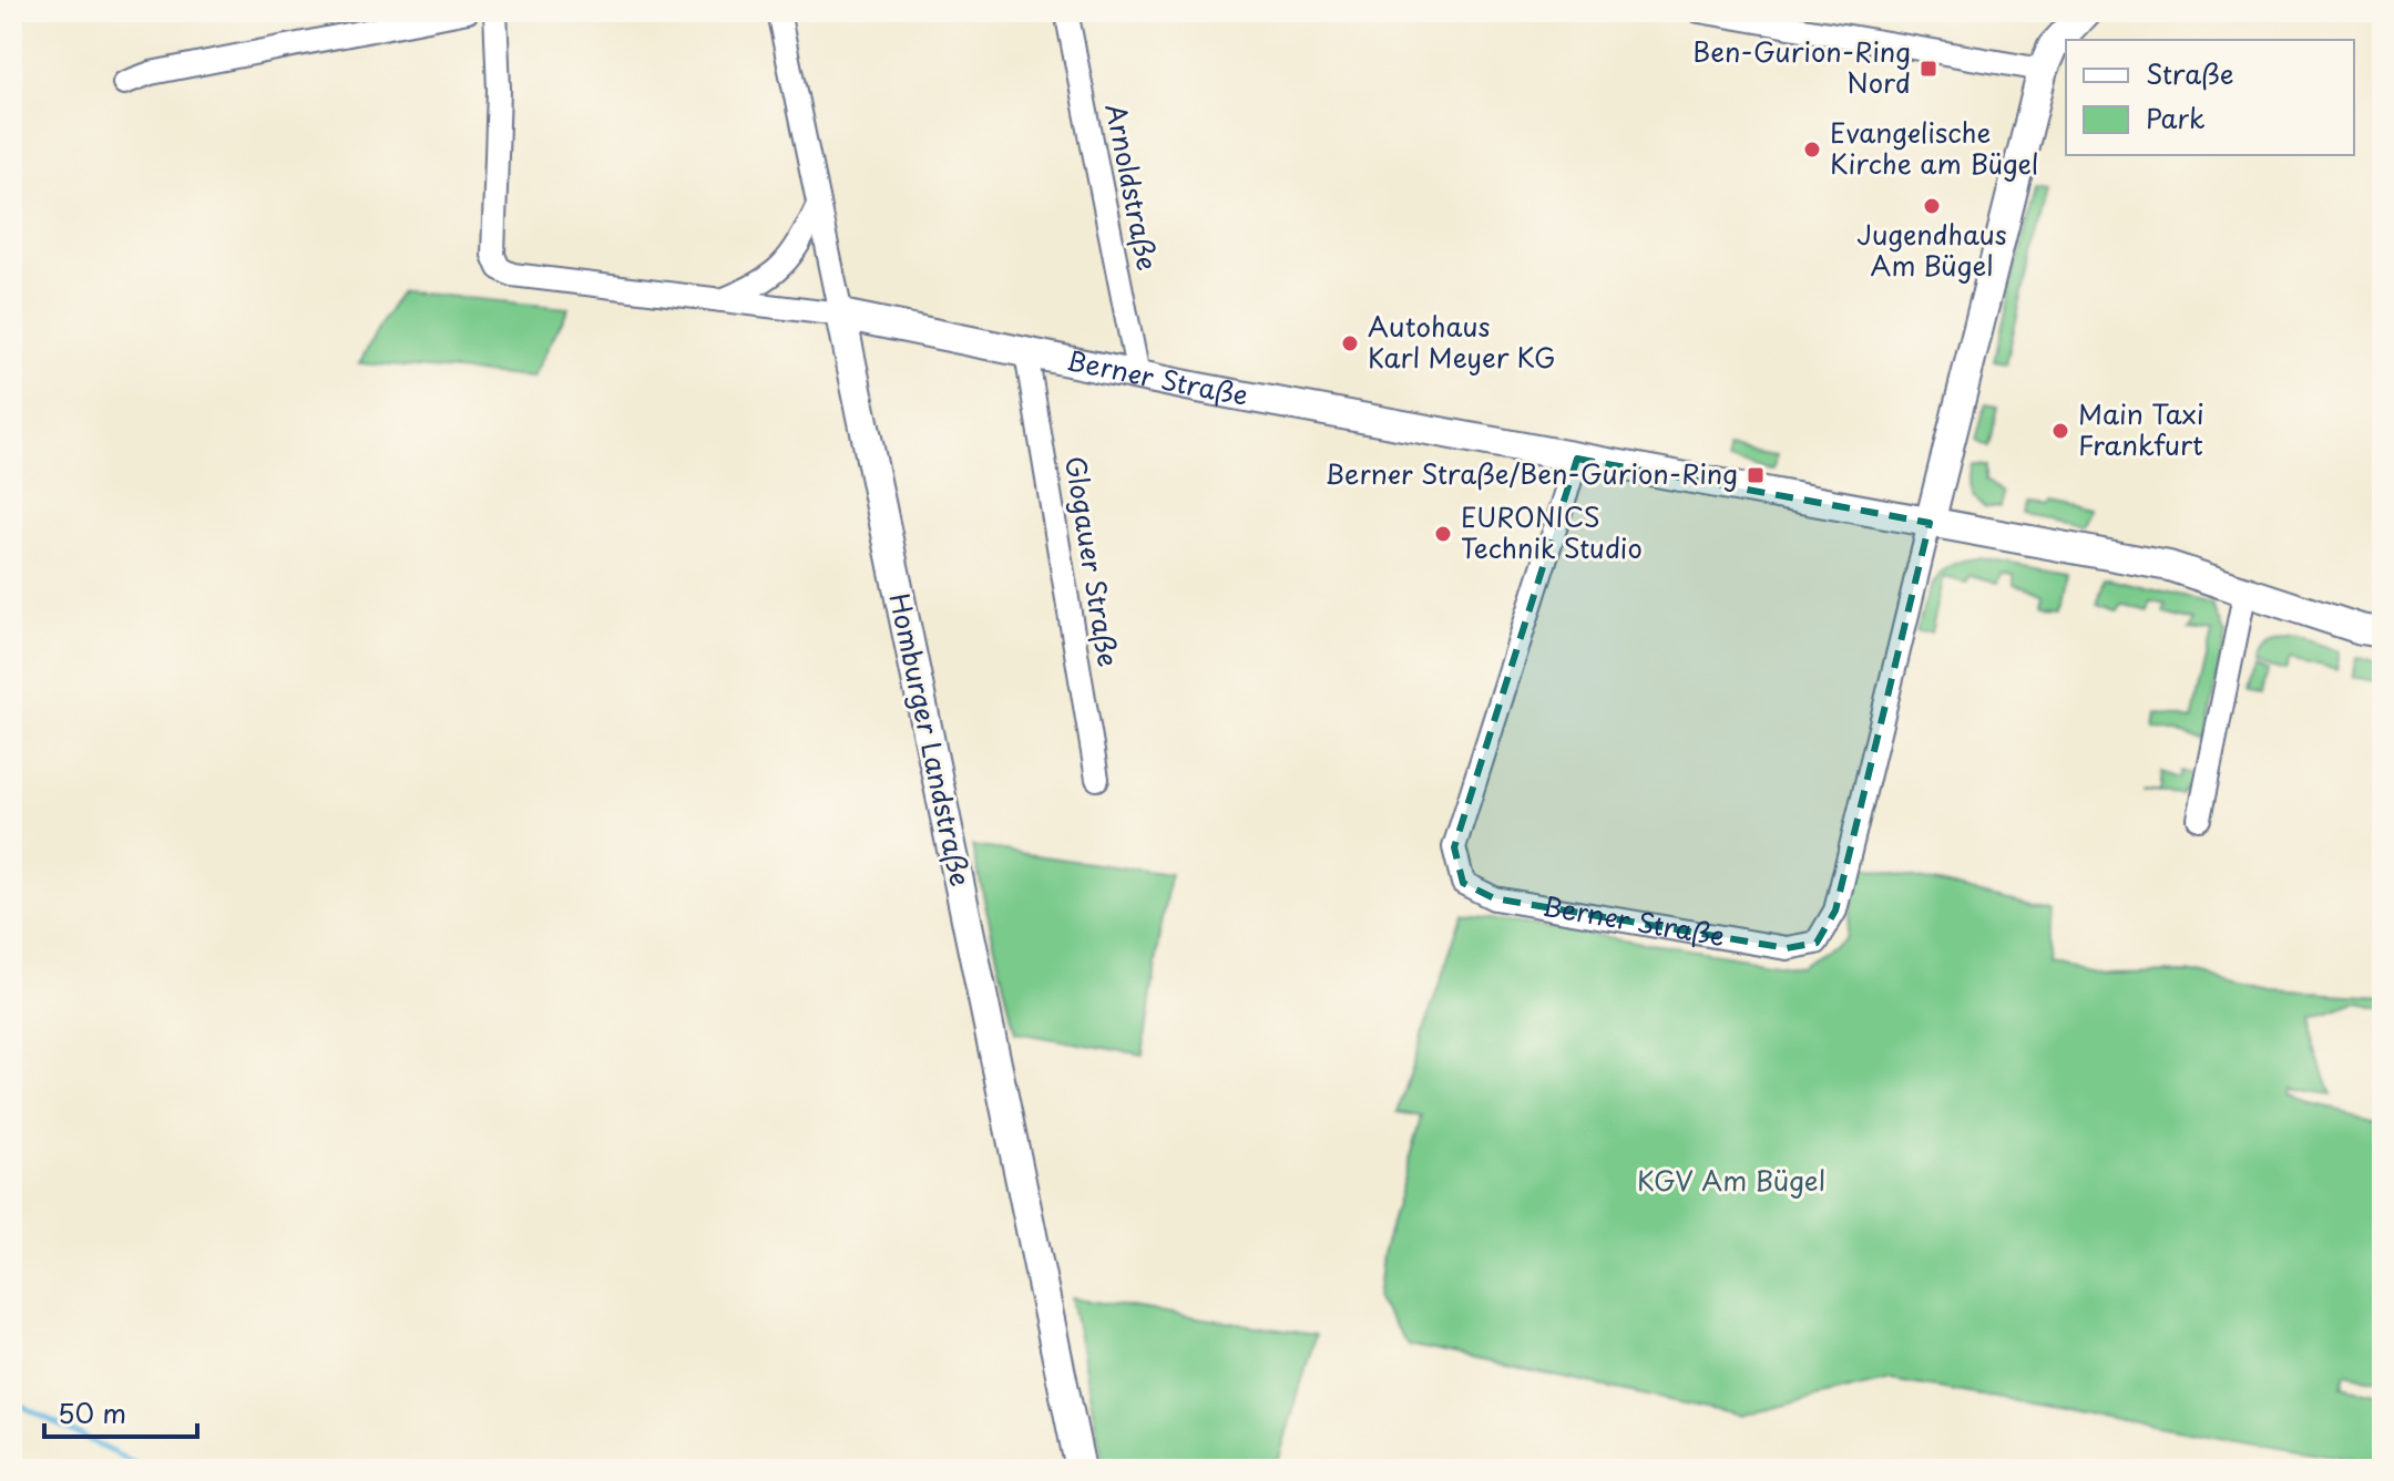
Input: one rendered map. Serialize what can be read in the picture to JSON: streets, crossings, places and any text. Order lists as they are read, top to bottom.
{
  "streets": {
    "street": [
      "Arnoldstraße",
      "Berner Straße",
      "Glogauer Straße",
      "Homburger Landstraße"
    ]
  },
  "crossings": [
    ["Arnoldstraße", "Berner Straße"],
    ["Berner Straße", "Glogauer Straße"],
    ["Berner Straße", "Homburger Landstraße"]
  ],
  "parks": ["KGV Am Bügel"],
  "places": {
    "transit": ["Ben-Gurion-Ring Nord", "Berner Straße/Ben-Gurion-Ring"],
    "other": [
      "Evangelische Kirche am Bügel",
      "Jugendhaus Am Bügel",
      "Autohaus Karl Meyer KG",
      "Main Taxi Frankfurt",
      "EURONICS Technik Studio"
    ]
  },
  "legend": ["Straße", "Park"],
  "scale_bar": "50 m"
}
